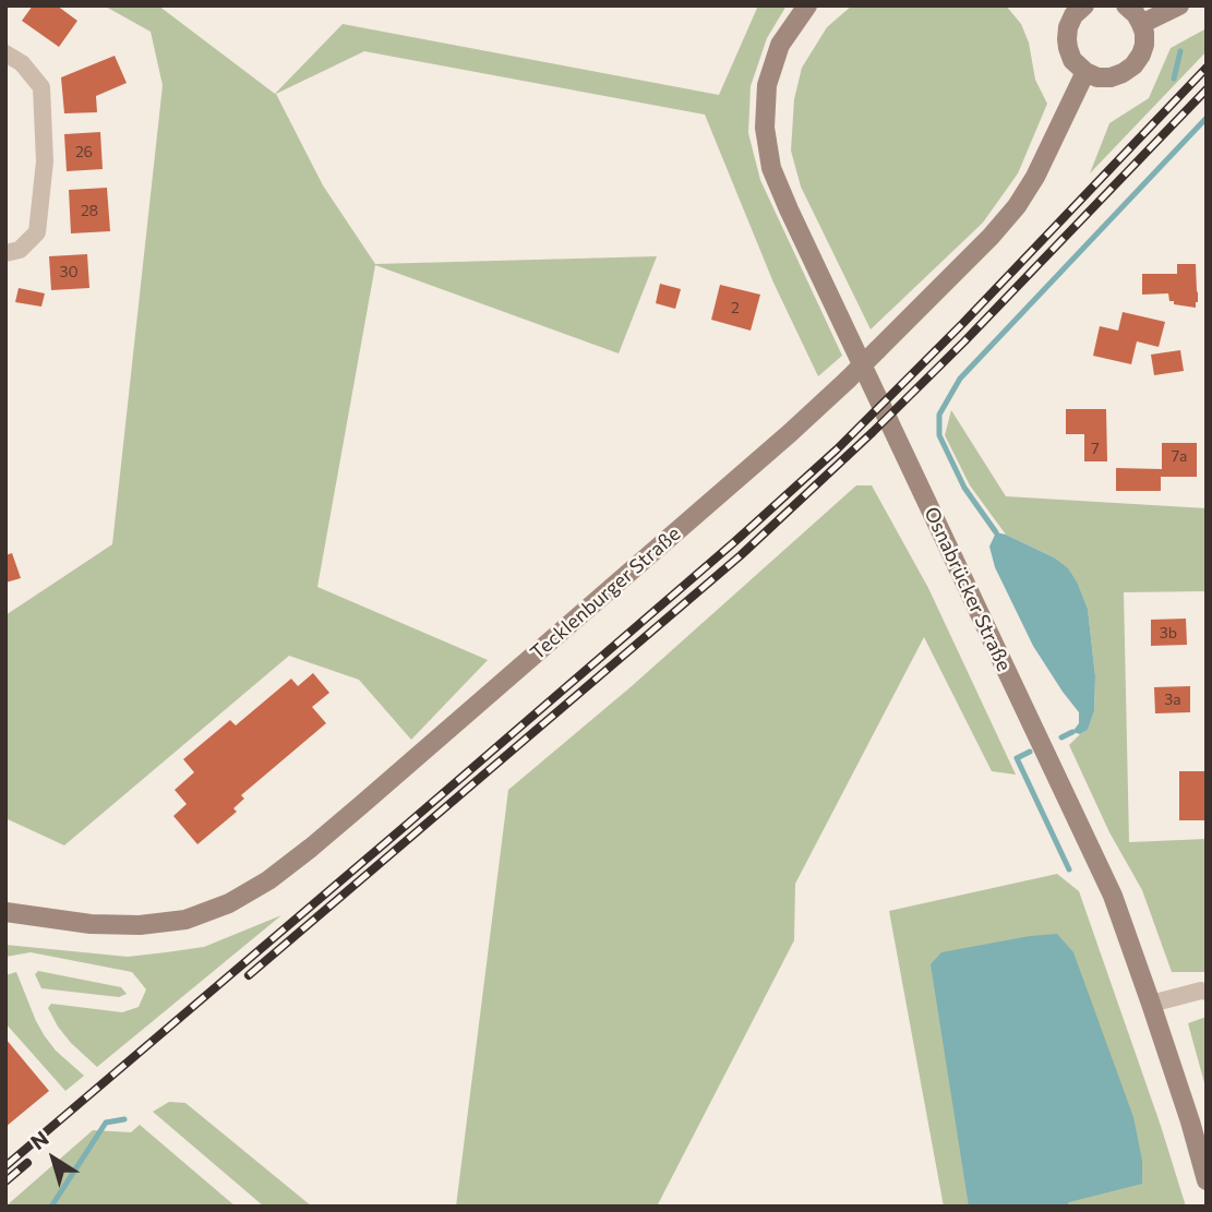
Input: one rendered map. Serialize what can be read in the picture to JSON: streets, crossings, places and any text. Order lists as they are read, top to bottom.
{
  "streets": {
    "main road": ["Osnabrücker Straße", "Tecklenburger Straße"]
  },
  "house_numbers": [
    "26",
    "28",
    "30",
    "2",
    "7",
    "7a",
    "3b",
    "3a"
  ],
  "north": "top left"
}
